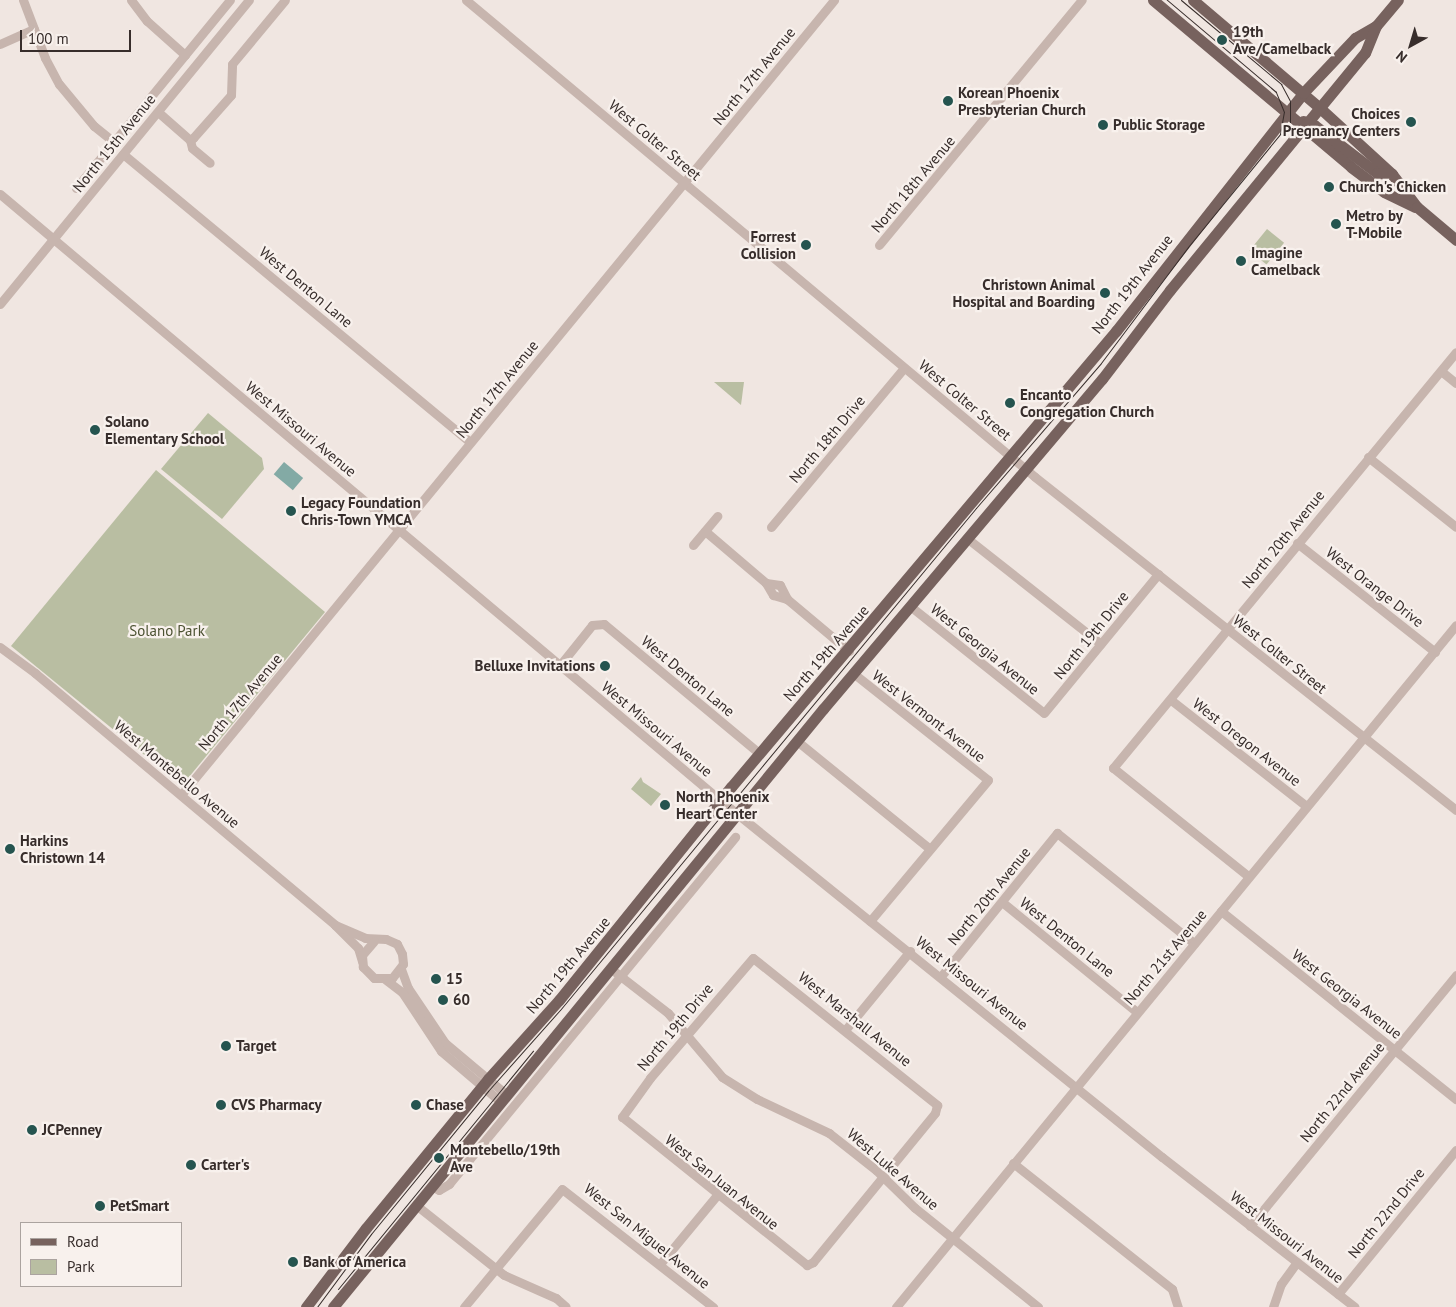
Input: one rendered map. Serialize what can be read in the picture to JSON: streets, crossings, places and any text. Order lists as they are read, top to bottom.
{
  "streets": {
    "main road": ["North 19th Avenue"],
    "street": [
      "North 17th Avenue",
      "West Colter Street",
      "North 15th Avenue",
      "North 18th Avenue",
      "West Denton Lane",
      "West Missouri Avenue",
      "North 18th Drive",
      "North 20th Avenue",
      "West Orange Drive",
      "North 19th Drive",
      "West Georgia Avenue",
      "West Vermont Avenue",
      "West Oregon Avenue",
      "West Montebello Avenue",
      "North 21st Avenue",
      "West Marshall Avenue",
      "North 22nd Avenue",
      "West Luke Avenue",
      "West San Juan Avenue",
      "North 22nd Drive",
      "West San Miguel Avenue"
    ]
  },
  "crossings": [
    ["North 17th Avenue", "West Colter Street"],
    ["North 17th Avenue", "West Denton Lane"],
    ["North 17th Avenue", "West Missouri Avenue"],
    ["North 17th Avenue", "West Montebello Avenue"],
    ["West Colter Street", "North 19th Avenue"],
    ["West Colter Street", "North 18th Drive"],
    ["West Colter Street", "North 20th Avenue"],
    ["West Colter Street", "North 19th Drive"],
    ["West Colter Street", "North 21st Avenue"],
    ["North 15th Avenue", "West Denton Lane"],
    ["North 15th Avenue", "West Missouri Avenue"],
    ["North 19th Avenue", "West Denton Lane"],
    ["North 19th Avenue", "West Missouri Avenue"],
    ["North 19th Avenue", "West Georgia Avenue"],
    ["North 19th Avenue", "West Vermont Avenue"],
    ["North 19th Avenue", "West Luke Avenue"],
    ["West Denton Lane", "West Missouri Avenue"],
    ["West Denton Lane", "North 20th Avenue"],
    ["West Denton Lane", "North 21st Avenue"],
    ["West Missouri Avenue", "North 20th Avenue"],
    ["West Missouri Avenue", "North 21st Avenue"],
    ["West Missouri Avenue", "North 22nd Avenue"],
    ["West Missouri Avenue", "North 22nd Drive"],
    ["North 20th Avenue", "West Orange Drive"],
    ["North 20th Avenue", "West Oregon Avenue"],
    ["North 20th Avenue", "North 21st Avenue"],
    ["West Orange Drive", "North 21st Avenue"],
    ["North 19th Drive", "West Georgia Avenue"],
    ["North 19th Drive", "West Marshall Avenue"],
    ["North 19th Drive", "West Luke Avenue"],
    ["North 19th Drive", "West San Juan Avenue"],
    ["West Georgia Avenue", "North 21st Avenue"],
    ["West Georgia Avenue", "North 22nd Avenue"],
    ["West Oregon Avenue", "North 21st Avenue"],
    ["North 21st Avenue", "West Luke Avenue"],
    ["West Marshall Avenue", "West Luke Avenue"],
    ["West Marshall Avenue", "West San Juan Avenue"],
    ["West Luke Avenue", "West San Juan Avenue"]
  ],
  "parks": ["Solano Park"],
  "places": [
    "19th Ave/Camelback",
    "Korean Phoenix Presbyterian Church",
    "Choices Pregnancy Centers",
    "Public Storage",
    "Church's Chicken",
    "Metro by T-Mobile",
    "Forrest Collision",
    "Imagine Camelback",
    "Christown Animal Hospital and Boarding",
    "Encanto Congregation Church",
    "Solano Elementary School",
    "Legacy Foundation Chris-Town YMCA",
    "Belluxe Invitations",
    "North Phoenix Heart Center",
    "Harkins Christown 14",
    "15",
    "60",
    "Target",
    "CVS Pharmacy",
    "Chase",
    "JCPenney",
    "Montebello/19th Ave",
    "Carter's",
    "PetSmart",
    "Bank of America"
  ],
  "legend": ["Road", "Park"],
  "scale_bar": "100 m",
  "north": "bottom left"
}
